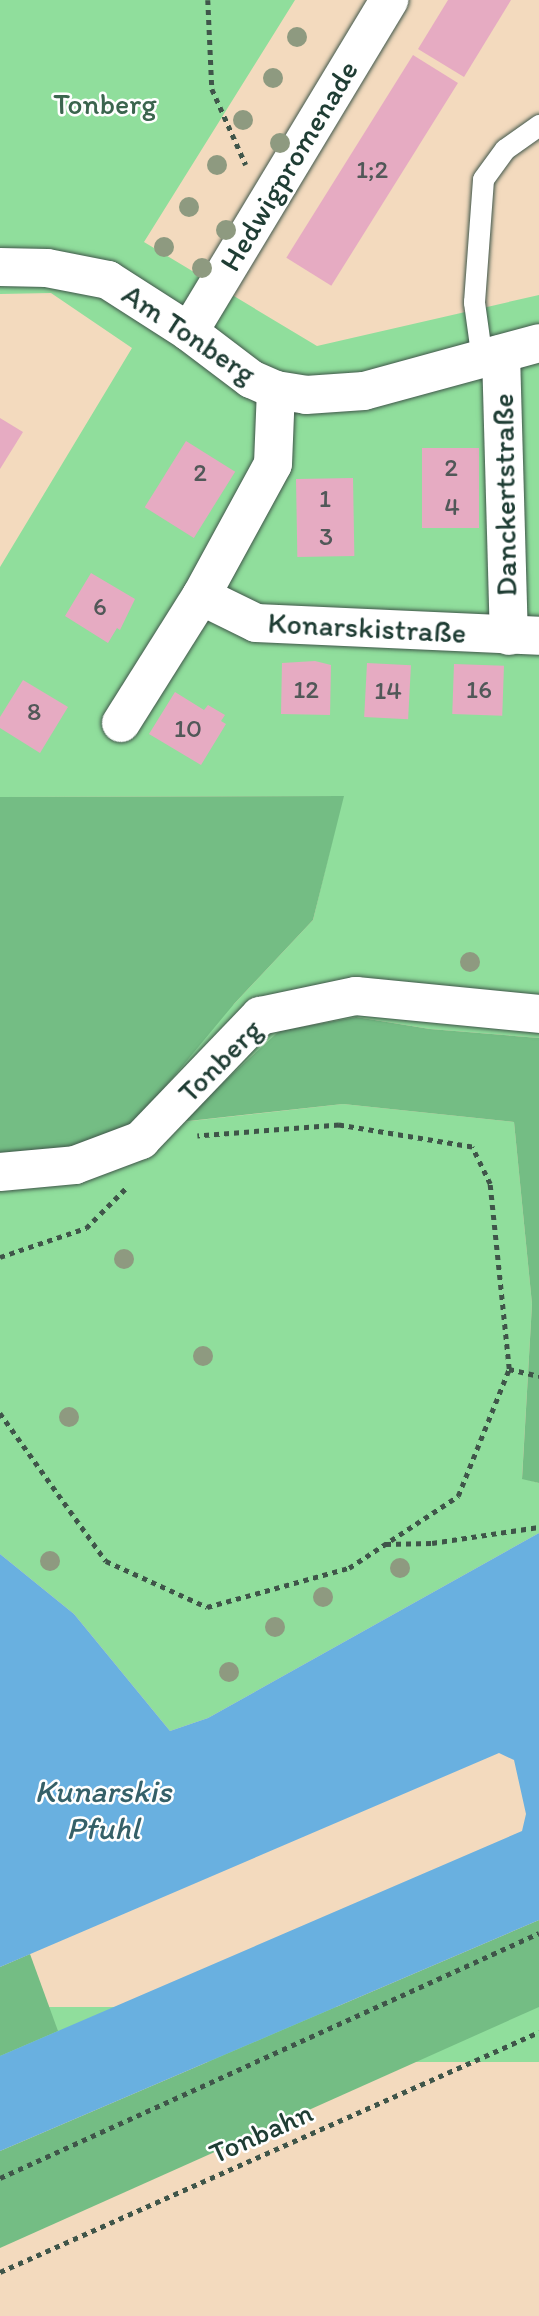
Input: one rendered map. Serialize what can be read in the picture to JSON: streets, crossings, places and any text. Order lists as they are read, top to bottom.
{
  "streets": {
    "street": [
      "Hedwigpromenade",
      "Am Tonberg",
      "Danckertstraße",
      "Konarskistraße",
      "Tonberg"
    ],
    "path": ["Tonbahn"]
  },
  "crossings": [
    ["Hedwigpromenade", "Am Tonberg"],
    ["Am Tonberg", "Danckertstraße"],
    ["Danckertstraße", "Konarskistraße"]
  ],
  "water": ["Kunarskis Pfuhl"],
  "parks": ["Tonberg"],
  "house_numbers": [
    "1;2",
    "2",
    "2",
    "1",
    "4",
    "3",
    "6",
    "12",
    "16",
    "14",
    "8",
    "10"
  ]
}
